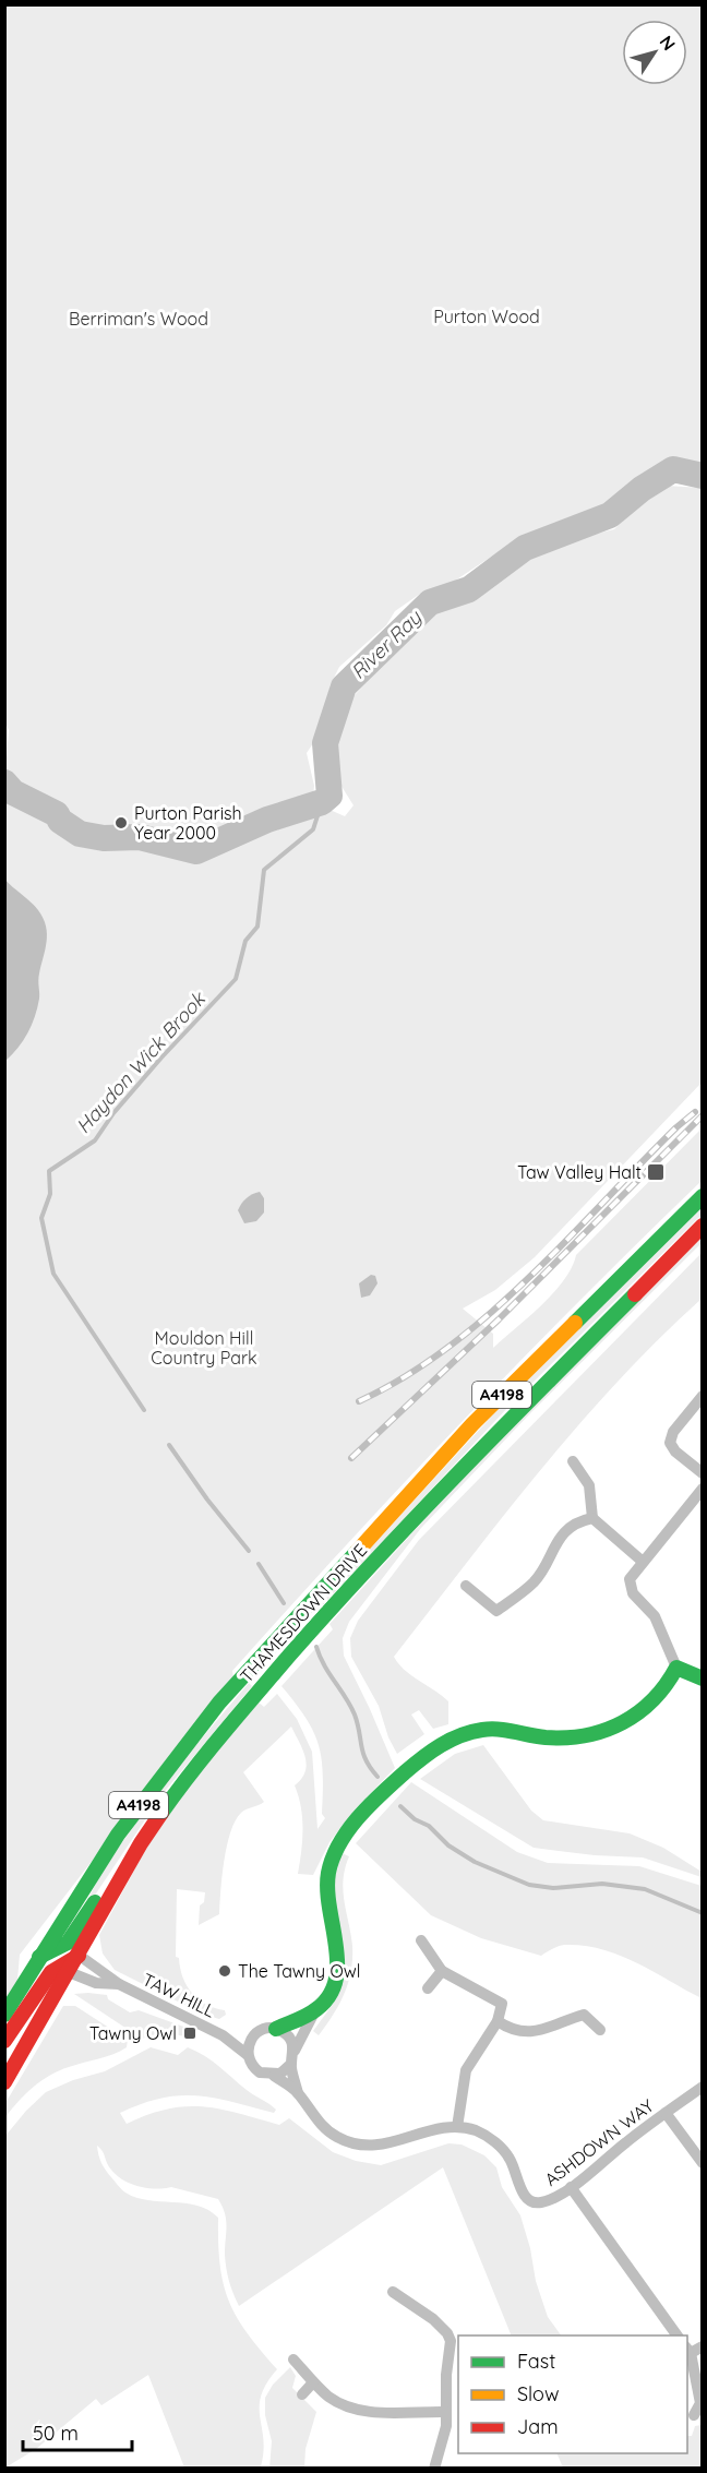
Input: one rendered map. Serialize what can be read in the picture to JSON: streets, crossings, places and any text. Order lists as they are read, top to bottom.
{
  "streets": {
    "main road": ["A4198", "THAMESDOWN DRIVE"],
    "street": ["TAW HILL", "ASHDOWN WAY"]
  },
  "crossings": [
    ["THAMESDOWN DRIVE", "TAW HILL"],
    ["TAW HILL", "ASHDOWN WAY"]
  ],
  "water": ["River Ray", "Haydon Wick Brook"],
  "parks": ["Purton Wood", "Berriman's Wood", "Mouldon Hill Country Park"],
  "places": {
    "other": ["Purton Parish Year 2000", "The Tawny Owl"],
    "transit": ["Taw Valley Halt", "Tawny Owl"]
  },
  "legend": ["Fast", "Slow", "Jam"],
  "scale_bar": "50 m",
  "north": "top right"
}
